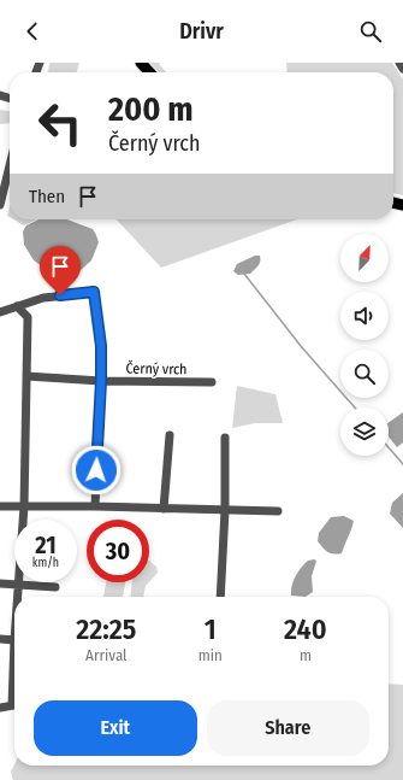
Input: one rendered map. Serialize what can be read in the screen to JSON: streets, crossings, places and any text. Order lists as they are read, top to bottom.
{
  "streets": {
    "street": ["Černý vrch"]
  },
  "north": "top right",
  "page": {
    "header": "Drivr",
    "turn": ["200 m", "Černý vrch"],
    "then": "Then",
    "speed": "21 km/h",
    "limit": "30",
    "eta": [
      "22:25",
      "Arrival",
      "1",
      "min",
      "240",
      "m"
    ],
    "buttons": ["Exit", "Share"]
  }
}
